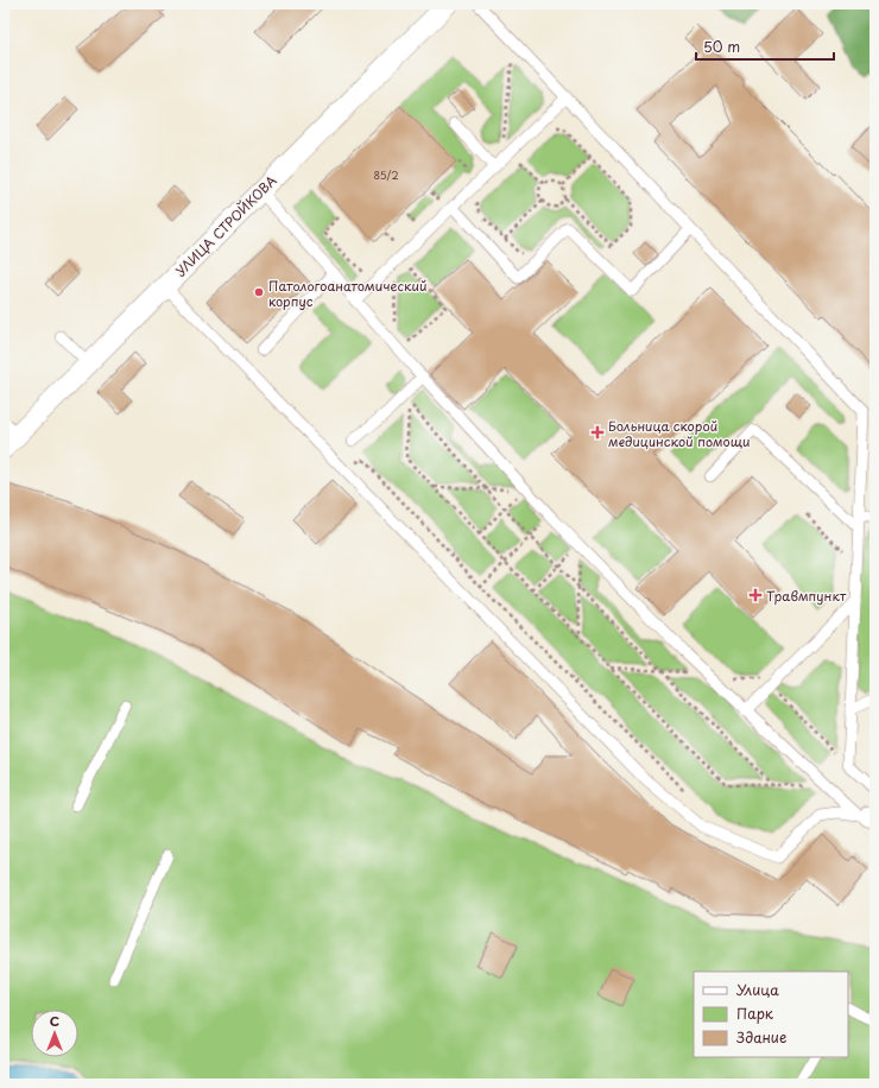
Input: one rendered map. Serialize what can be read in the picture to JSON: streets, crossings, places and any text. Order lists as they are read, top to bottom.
{
  "streets": {
    "street": ["УЛИЦА СТРОЙКОВА"]
  },
  "places": {
    "other": ["Патологоанатомический корпус"],
    "health": ["Больница скорой медицинской помощи", "Травмпункт"]
  },
  "house_numbers": ["85/2"],
  "legend": ["Улица", "Парк", "Здание"],
  "scale_bar": "50 m",
  "north": "top"
}
